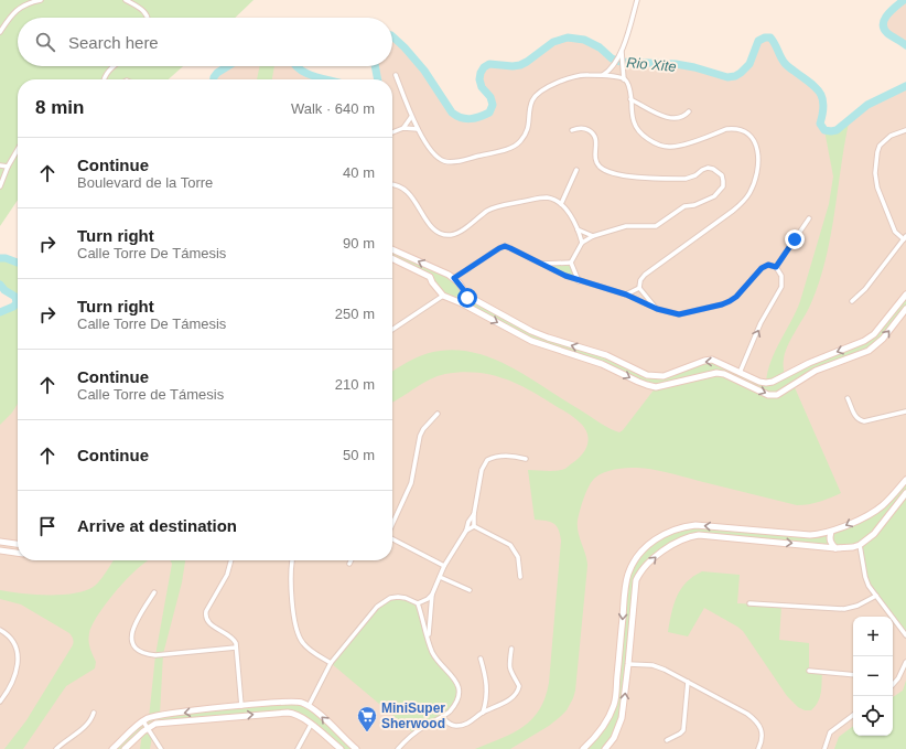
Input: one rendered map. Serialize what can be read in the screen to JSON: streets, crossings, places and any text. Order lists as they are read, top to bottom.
{
  "water": ["Rio Xite"],
  "places": {
    "supermarket": ["MiniSuper Sherwood"]
  },
  "page": {
    "search": "Search here",
    "heading": ["8 min", "Walk · 640 m"],
    "list": [
      ["Continue", "Boulevard de la Torre", "40 m"],
      ["Turn right", "Calle Torre De Támesis", "90 m"],
      ["Turn right", "Calle Torre De Támesis", "250 m"],
      ["Continue", "Calle Torre de Támesis", "210 m"],
      ["Continue", "50 m"],
      "Arrive at destination"
    ],
    "map_buttons": ["+", "−"]
  }
}
